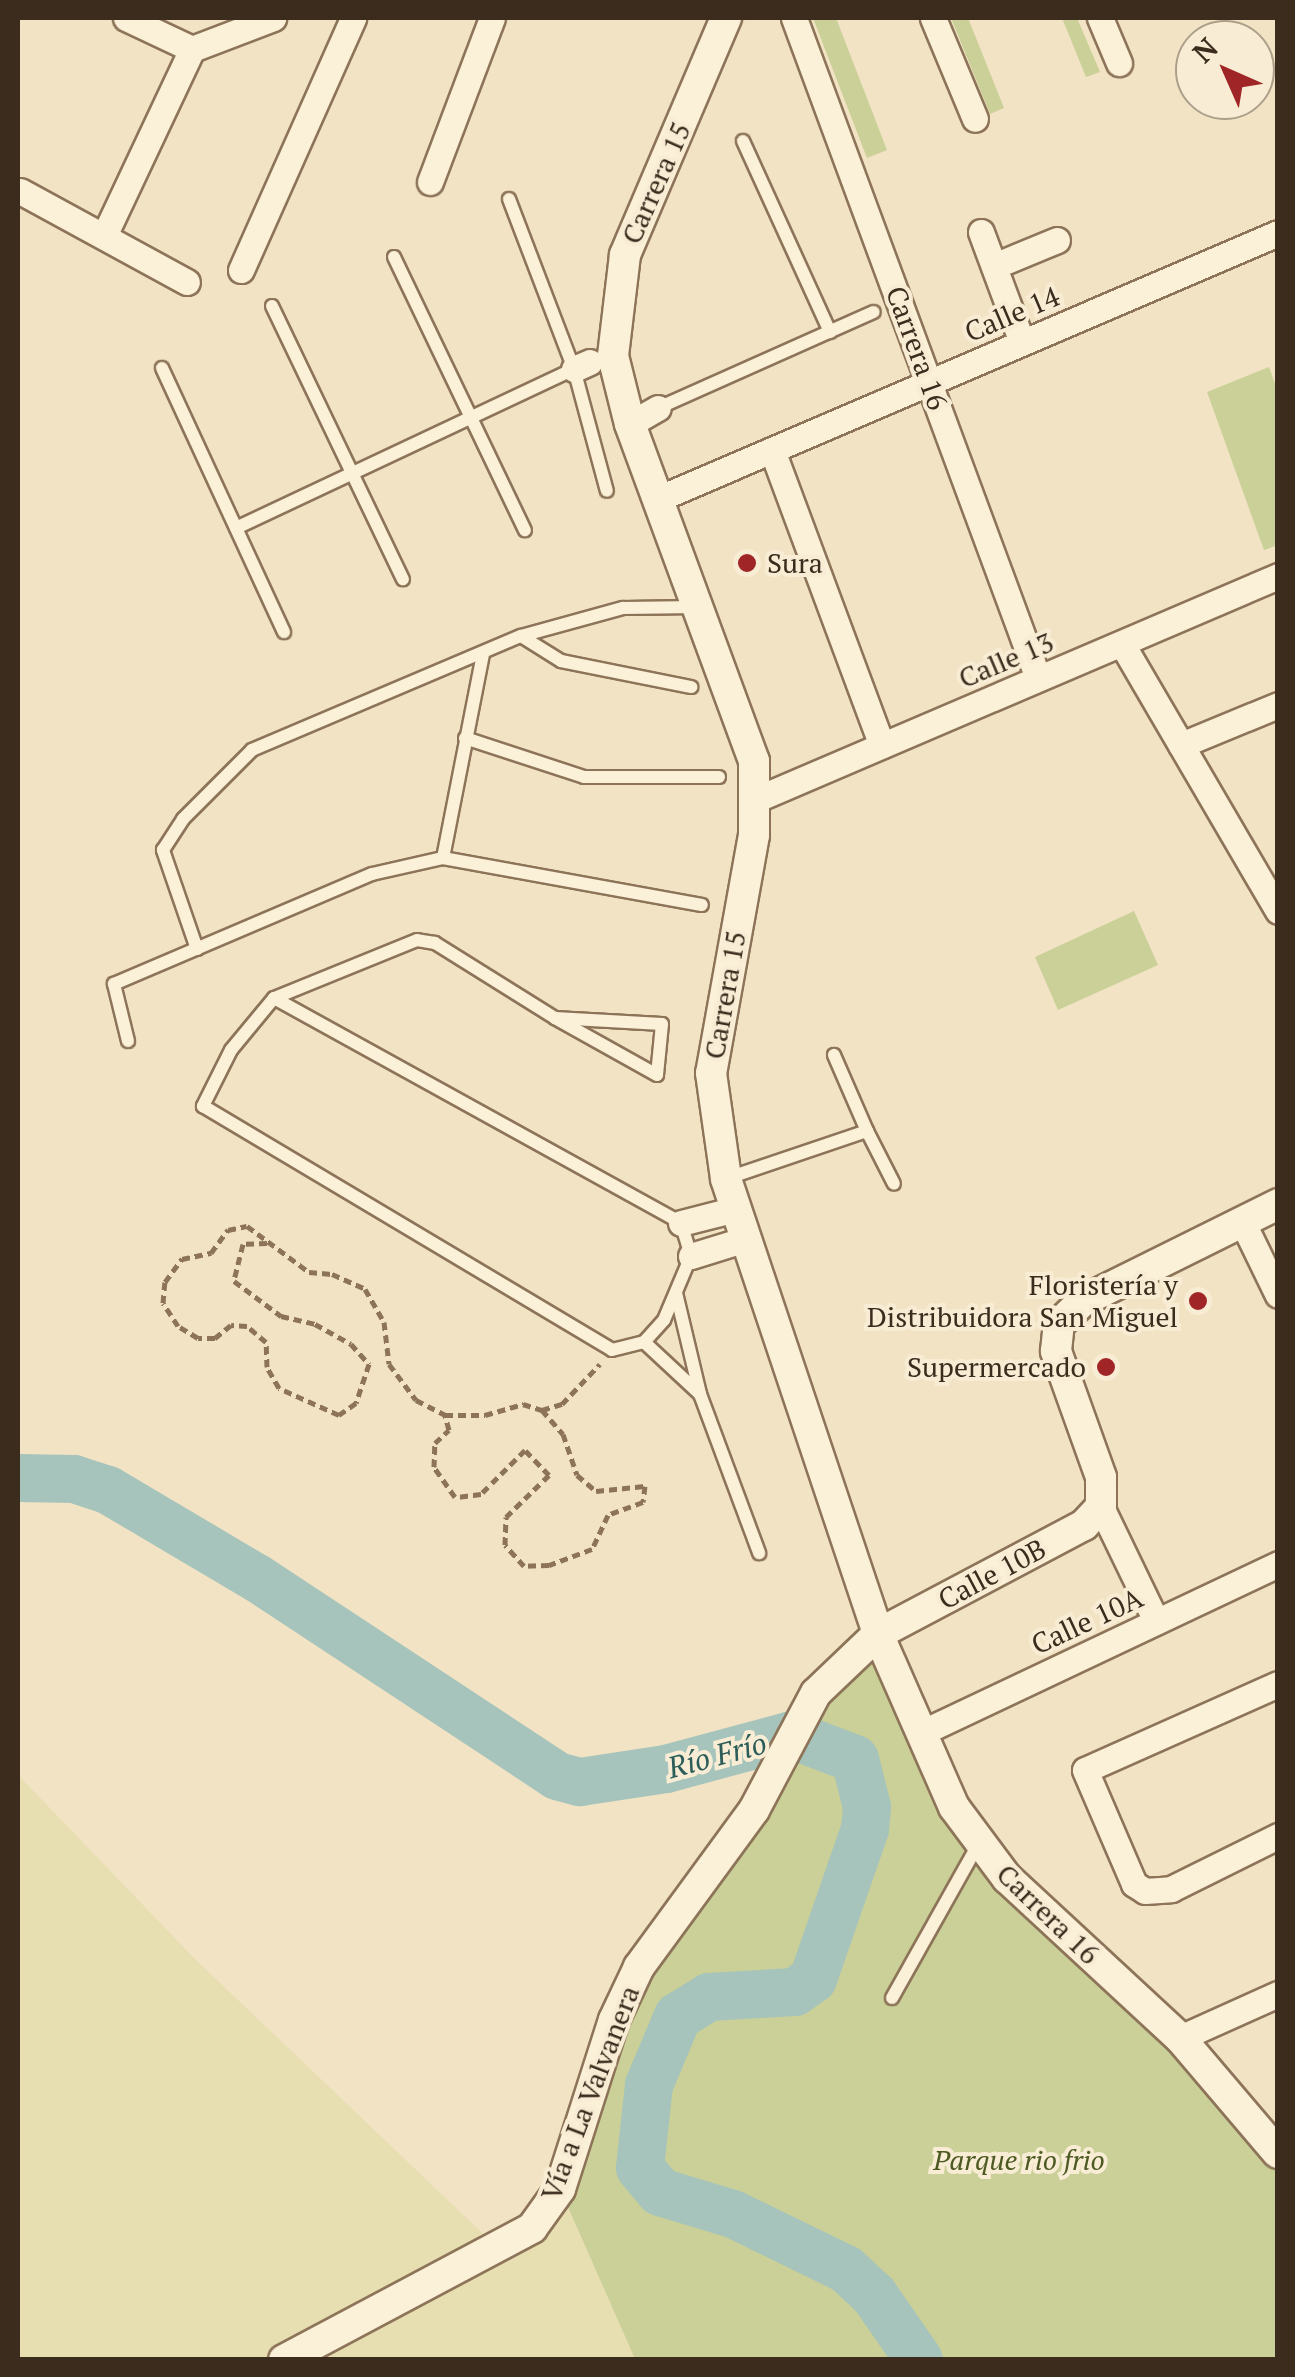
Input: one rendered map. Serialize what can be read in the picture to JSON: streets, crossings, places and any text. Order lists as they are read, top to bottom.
{
  "streets": {
    "street": [
      "Carrera 15",
      "Calle 14",
      "Carrera 16",
      "Calle 13",
      "Calle 10B",
      "Calle 10A",
      "Vía a La Valvanera"
    ]
  },
  "crossings": [
    ["Carrera 15", "Calle 14"],
    ["Carrera 15", "Carrera 16"],
    ["Carrera 15", "Calle 13"],
    ["Carrera 15", "Calle 10B"],
    ["Carrera 15", "Vía a La Valvanera"],
    ["Calle 14", "Carrera 16"],
    ["Carrera 16", "Calle 13"],
    ["Carrera 16", "Calle 10B"],
    ["Carrera 16", "Calle 10A"],
    ["Carrera 16", "Vía a La Valvanera"],
    ["Calle 10B", "Vía a La Valvanera"]
  ],
  "water": ["Río Frío"],
  "parks": ["Parque rio frio"],
  "places": ["Sura", "Floristería y Distribuidora San Miguel", "Supermercado"],
  "north": "top left"
}
